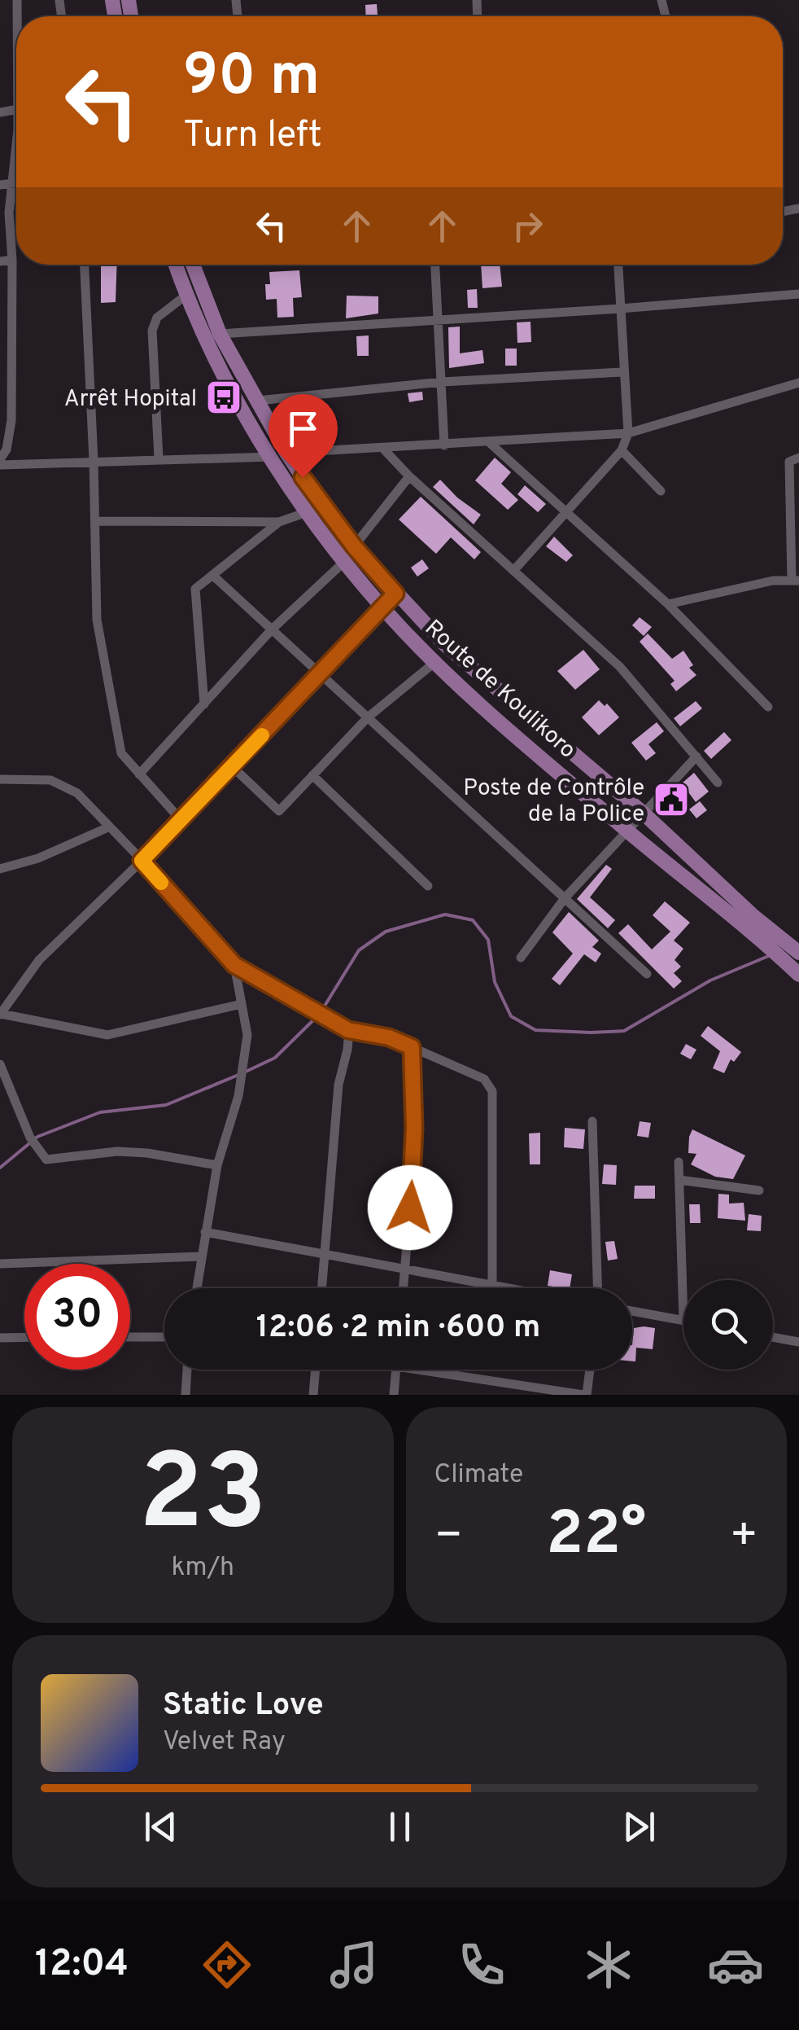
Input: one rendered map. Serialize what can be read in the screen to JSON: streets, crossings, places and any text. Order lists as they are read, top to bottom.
{
  "streets": {
    "main road": ["Route de Koulikoro"]
  },
  "places": {
    "bus stop": ["Arrêt Hopital"],
    "public building": ["Poste de Contrôle de la Police"]
  },
  "page": {
    "turn": ["90 m", "Turn left"],
    "limit": "30",
    "trip": "12:06 · 2 min · 600 m",
    "tile": [
      ["23", "km/h"],
      "Climate"
    ],
    "heat": ["−", "22°", "+"],
    "song": ["Static Love", "Velvet Ray"],
    "tabs": "12:04"
  }
}
